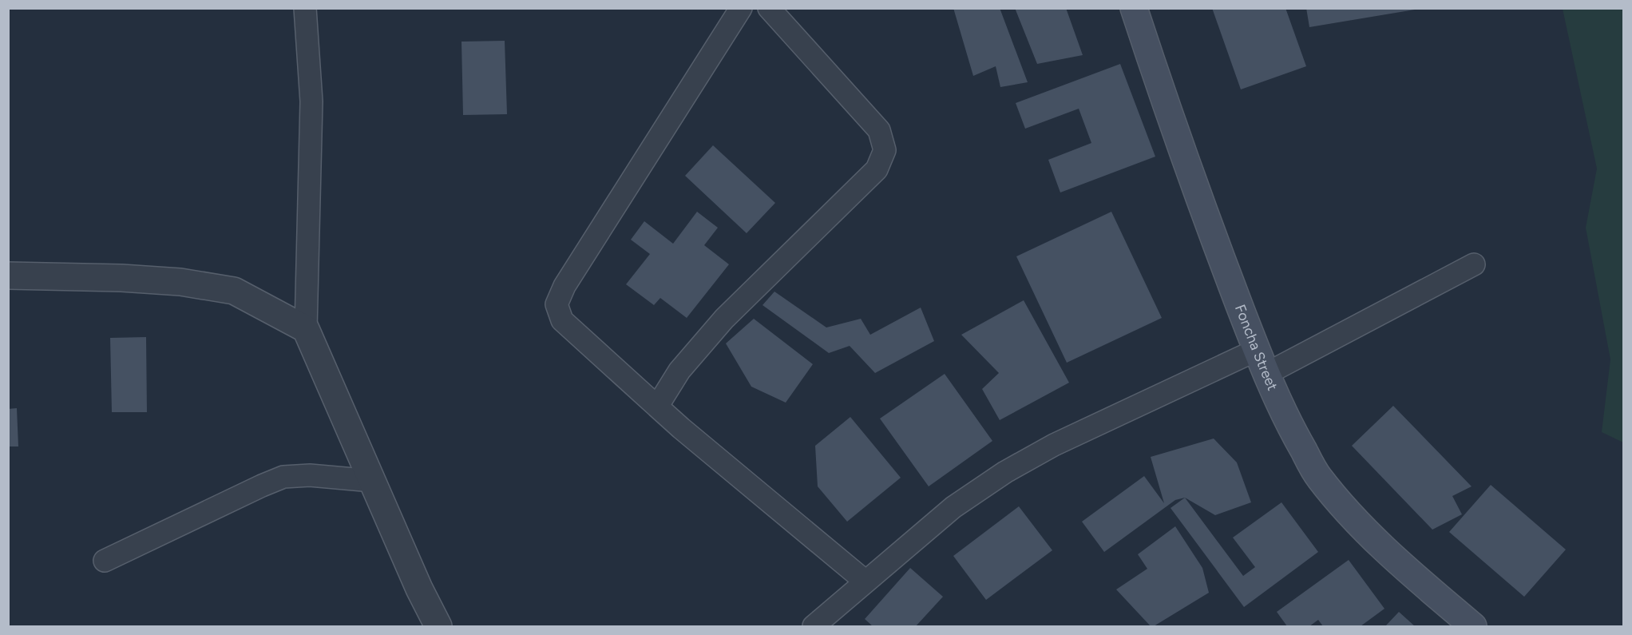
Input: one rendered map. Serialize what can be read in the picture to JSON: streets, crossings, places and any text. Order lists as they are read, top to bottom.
{
  "streets": {
    "main road": ["Foncha Street"]
  }
}
